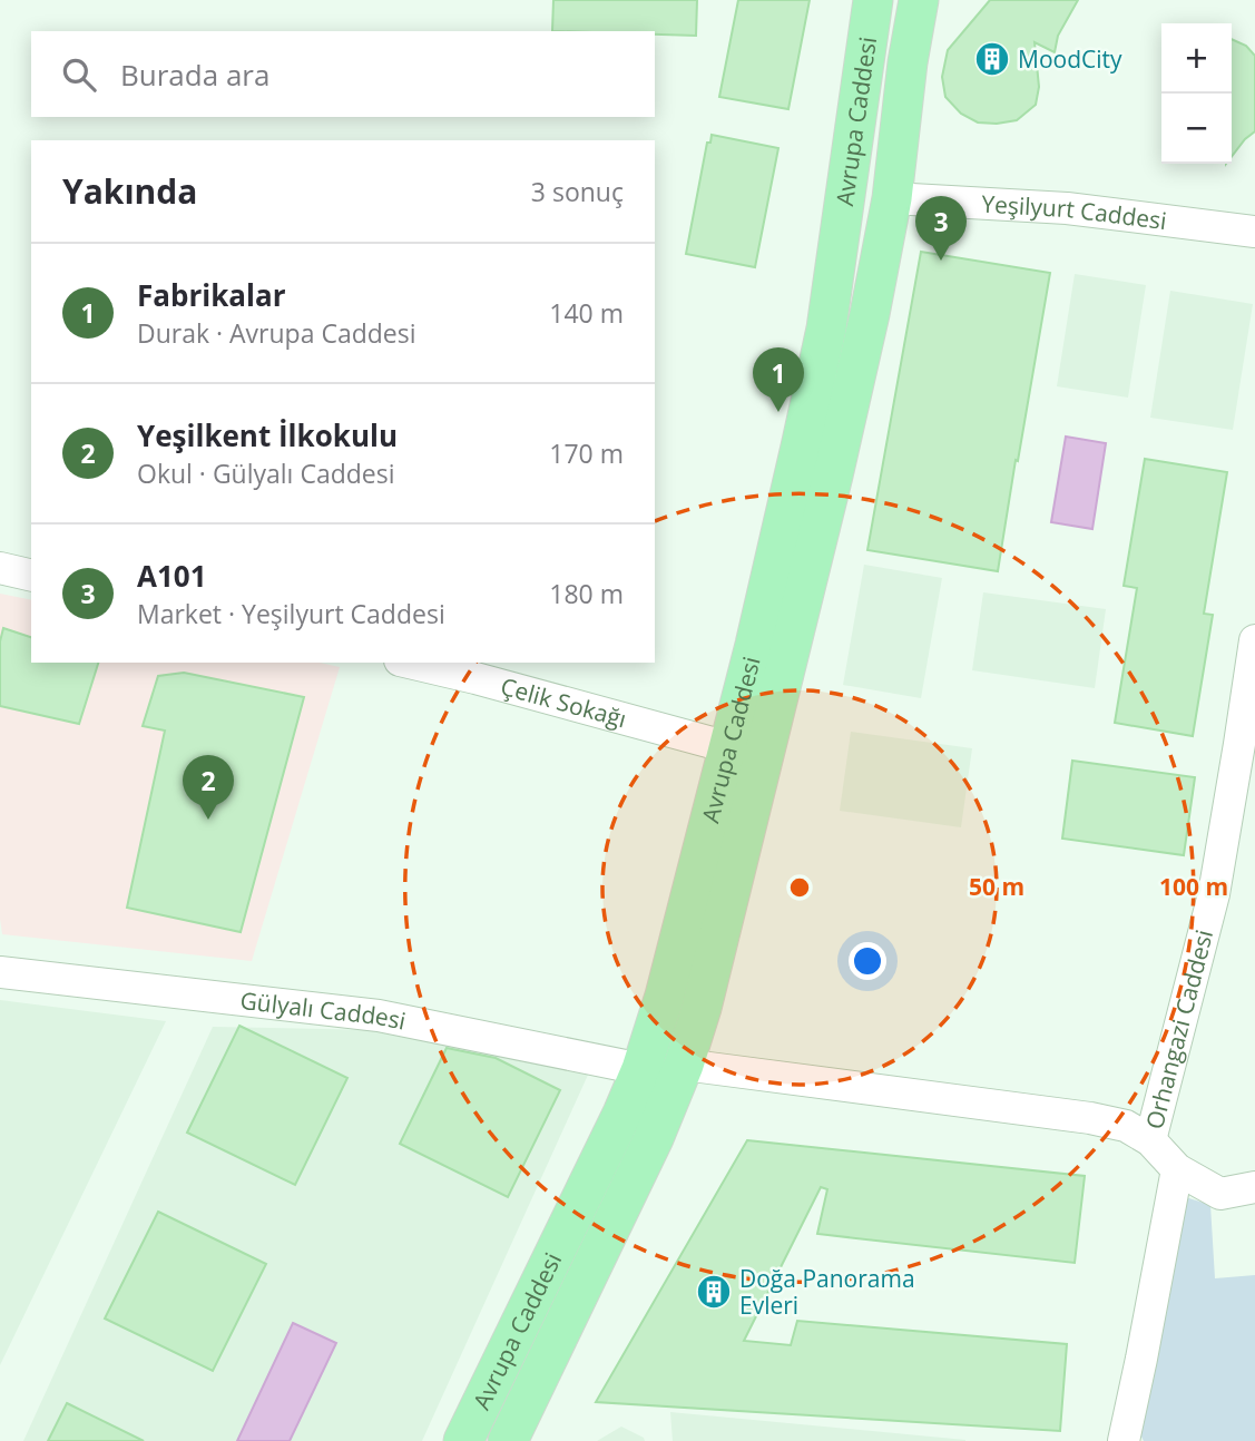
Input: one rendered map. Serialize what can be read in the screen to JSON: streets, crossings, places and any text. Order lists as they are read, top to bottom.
{
  "streets": {
    "main road": ["Avrupa Caddesi"],
    "street": [
      "Yeşilyurt Caddesi",
      "Çelik Sokağı",
      "Gülyalı Caddesi",
      "Orhangazi Caddesi"
    ]
  },
  "crossings": [
    ["Avrupa Caddesi", "Yeşilyurt Caddesi"],
    ["Avrupa Caddesi", "Çelik Sokağı"],
    ["Avrupa Caddesi", "Gülyalı Caddesi"]
  ],
  "places": {
    "building": ["MoodCity", "Doğa Panorama Evleri"]
  },
  "page": {
    "map_buttons": ["+", "−"],
    "search": "Burada ara",
    "heading": ["Yakında", "3 sonuç"],
    "pins": ["3", "1", "2"],
    "list": [
      {
        "mark": "1",
        "name": "Fabrikalar",
        "note": "Durak · Avrupa Caddesi",
        "value": "140 m"
      },
      {
        "mark": "2",
        "name": "Yeşilkent İlkokulu",
        "note": "Okul · Gülyalı Caddesi",
        "value": "170 m"
      },
      {
        "mark": "3",
        "name": "A101",
        "note": "Market · Yeşilyurt Caddesi",
        "value": "180 m"
      }
    ]
  },
  "rings": ["50 m", "100 m"]
}
